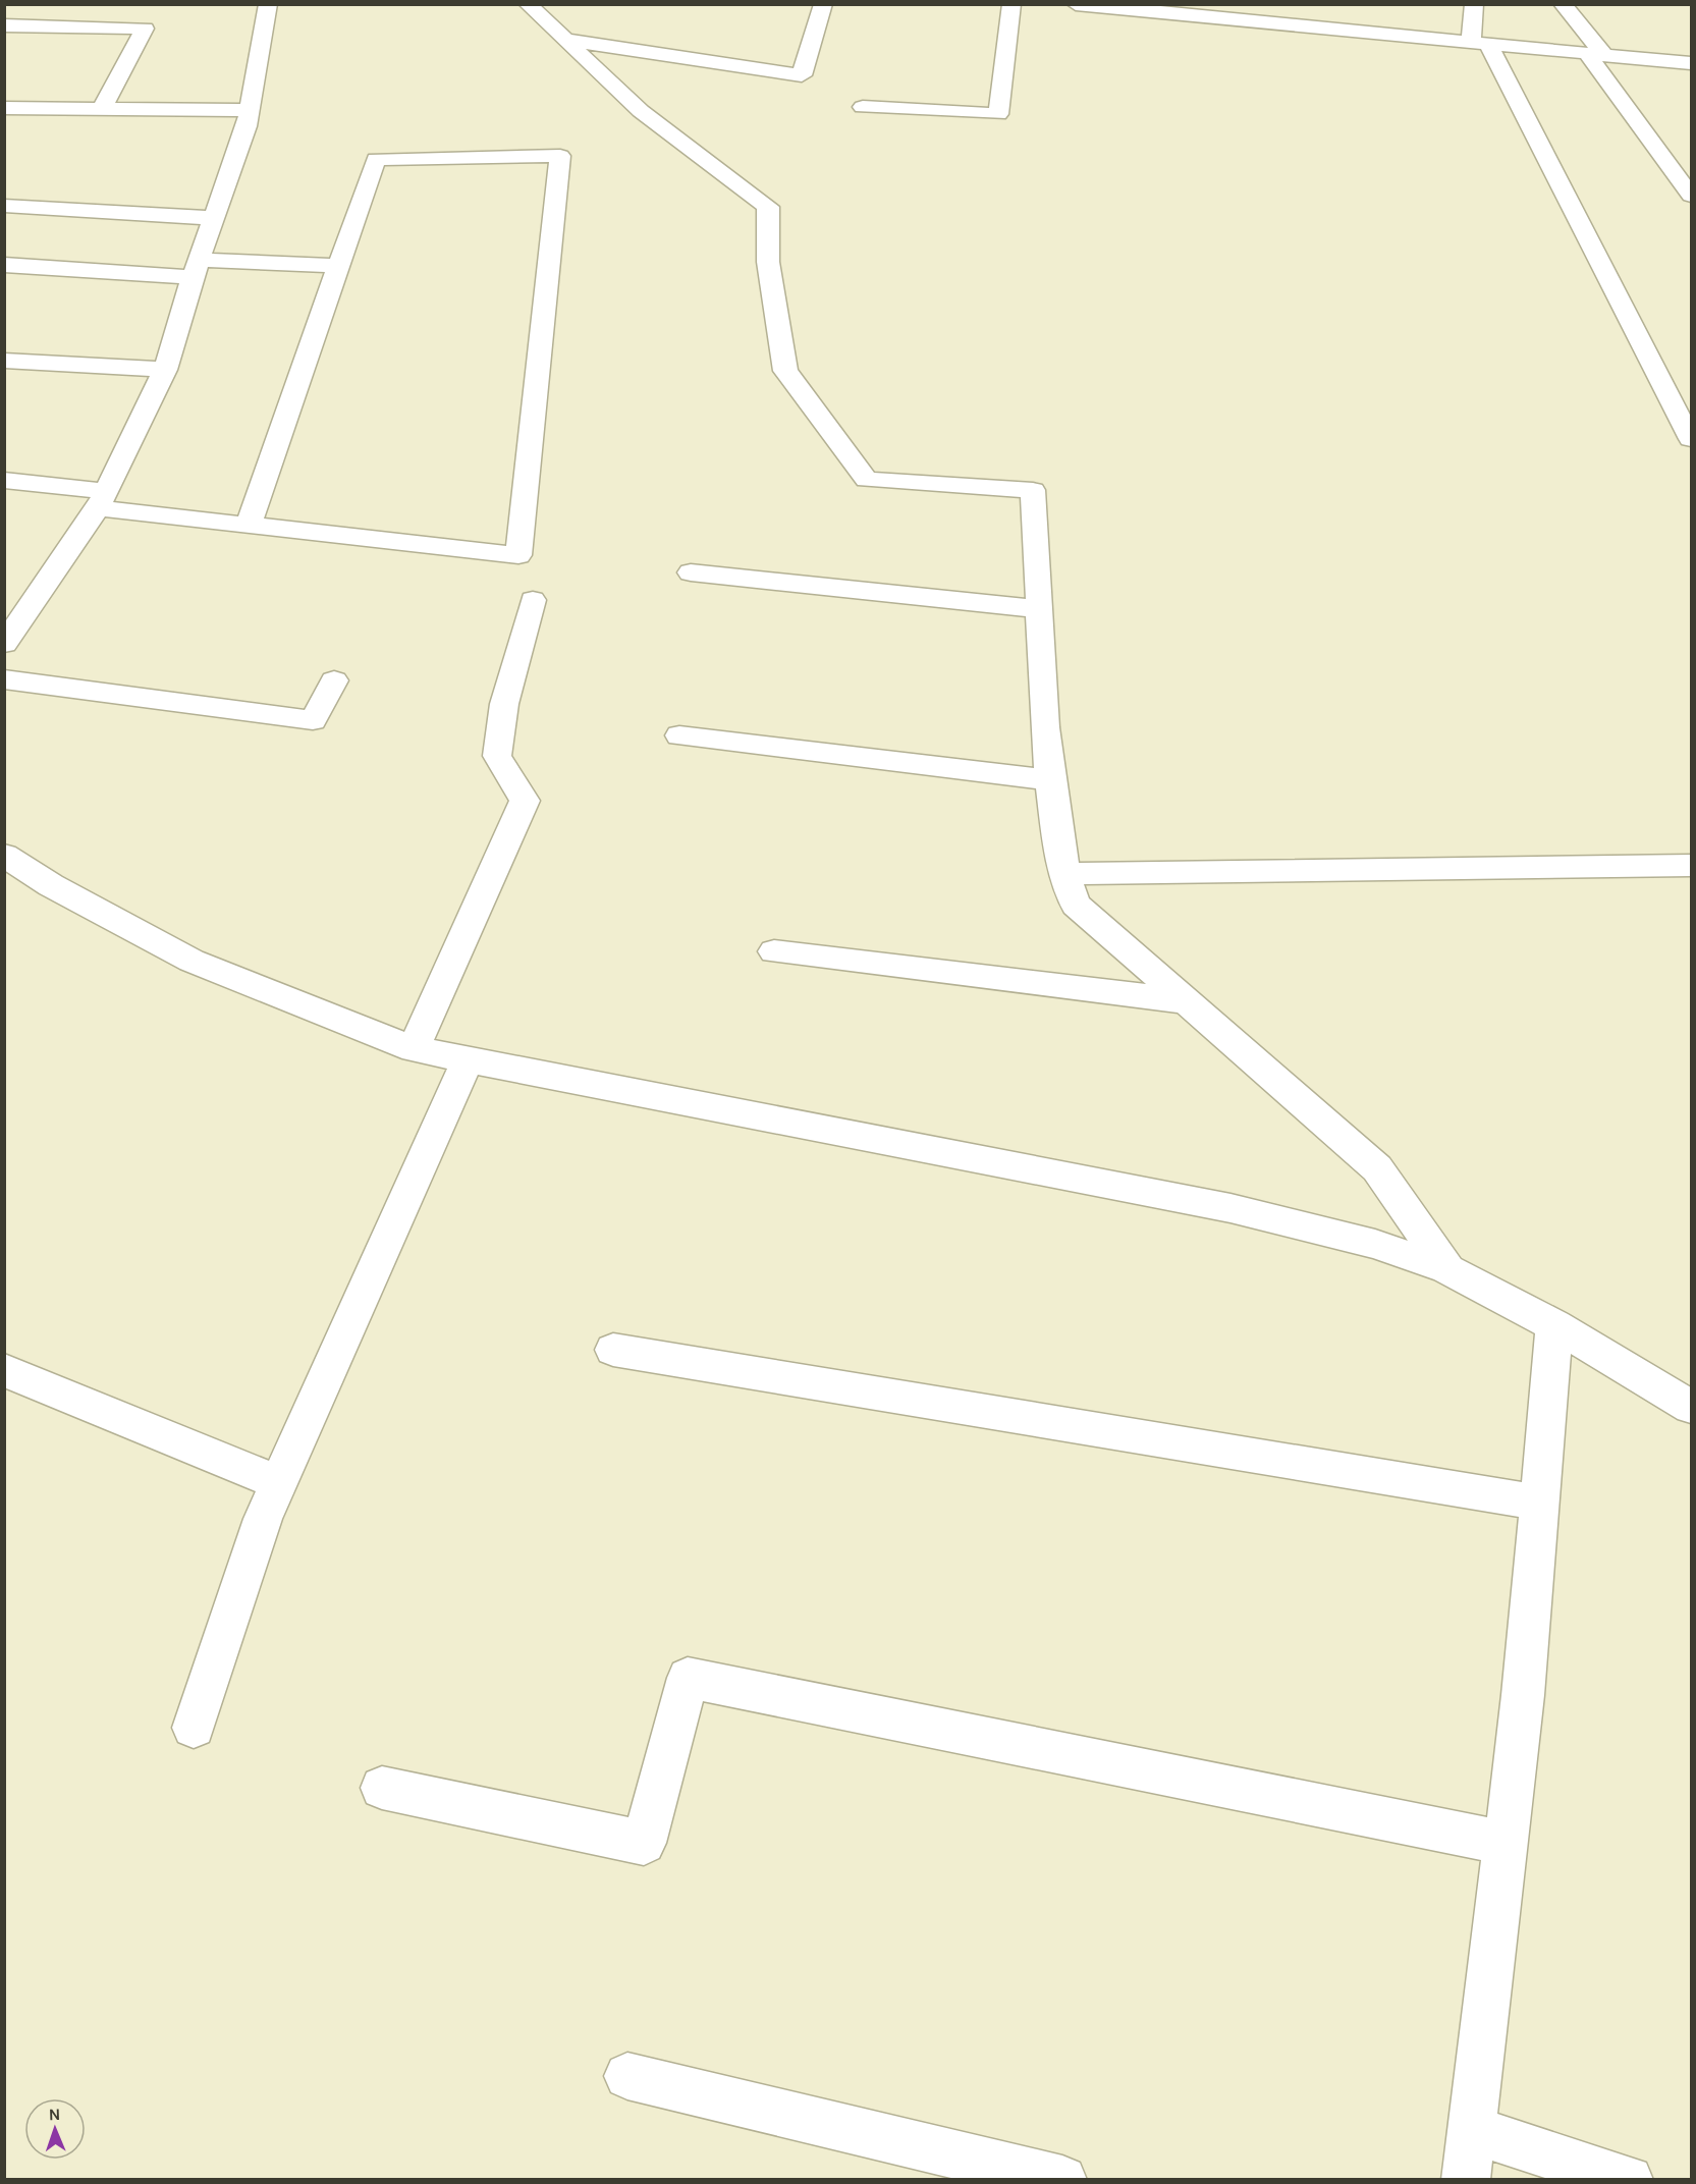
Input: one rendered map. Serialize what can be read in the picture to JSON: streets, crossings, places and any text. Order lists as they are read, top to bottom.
{
  "north": "top"
}
